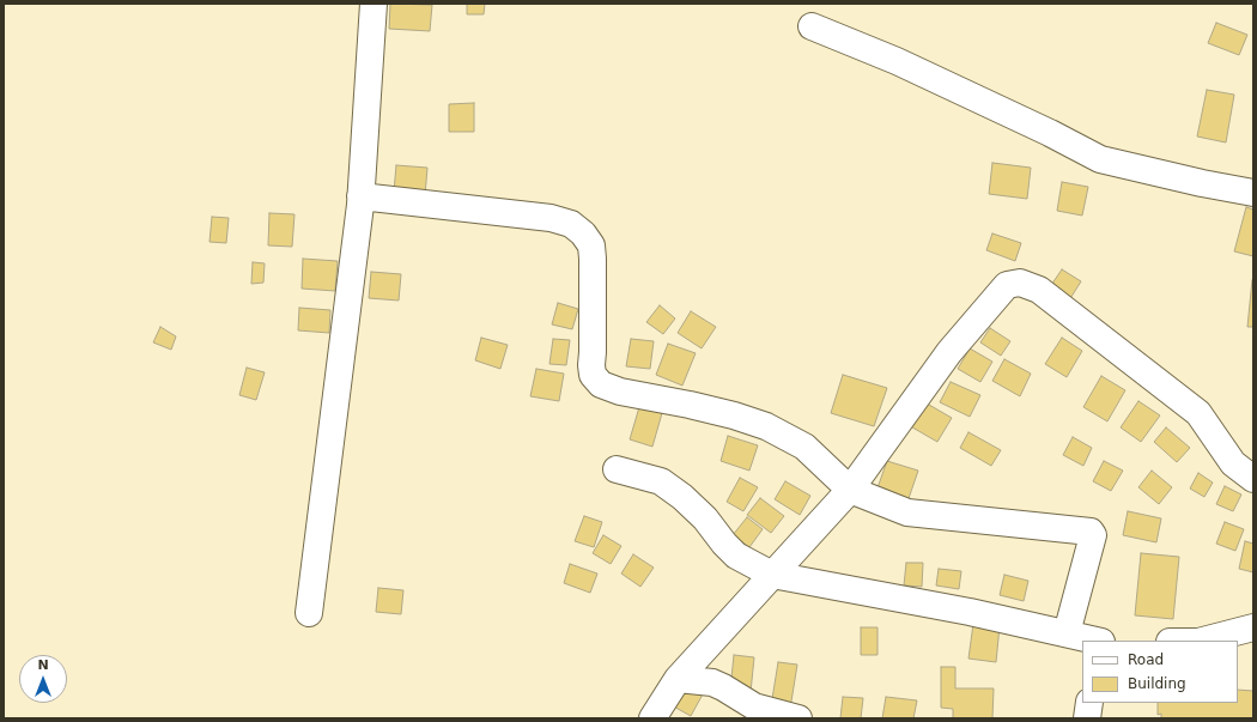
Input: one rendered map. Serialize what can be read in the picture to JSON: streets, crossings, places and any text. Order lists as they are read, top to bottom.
{
  "legend": ["Road", "Building"],
  "north": "top"
}
